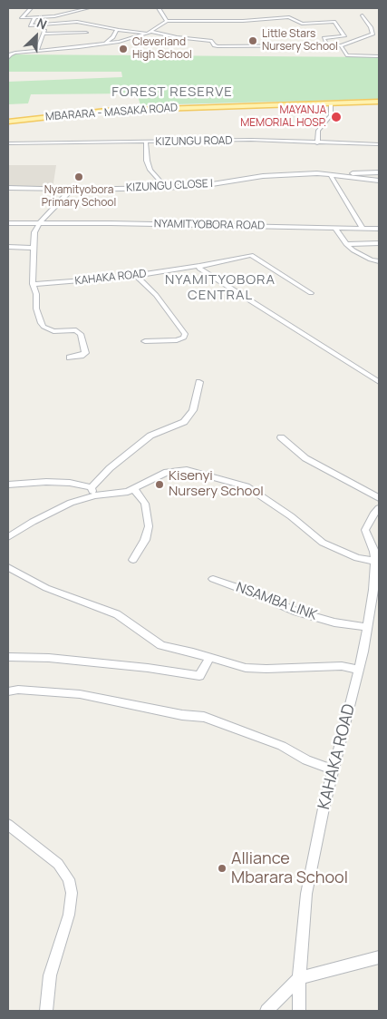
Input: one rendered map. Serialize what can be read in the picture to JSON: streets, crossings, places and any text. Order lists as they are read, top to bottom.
{
  "streets": {
    "main road": ["MBARARA - MASAKA ROAD"],
    "street": [
      "KIZUNGU ROAD",
      "KIZUNGU CLOSE I",
      "NYAMITYOBORA ROAD",
      "KAHAKA ROAD",
      "NSAMBA LINK"
    ]
  },
  "crossings": [
    ["KAHAKA ROAD", "NSAMBA LINK"]
  ],
  "districts": ["FOREST RESERVE", "NYAMITYOBORA CENTRAL"],
  "places": [
    "Little Stars Nursery School",
    "Cleverland High School",
    "MAYANJA MEMORIAL HOSP.",
    "Nyamityobora Primary School",
    "Kisenyi Nursery School",
    "Alliance Mbarara School"
  ],
  "north": "top right"
}
